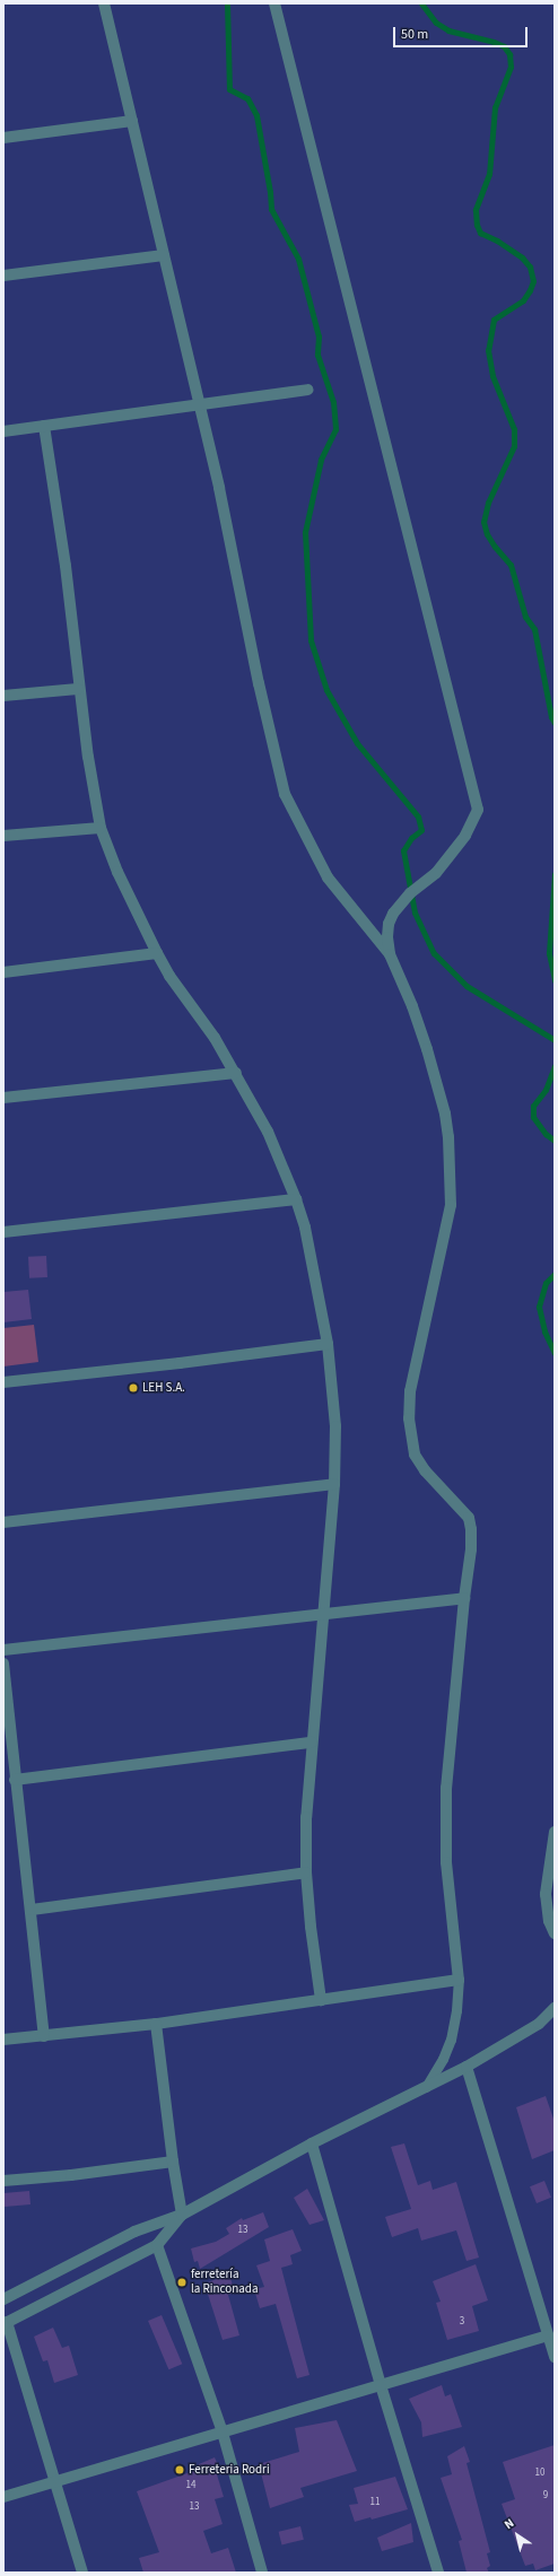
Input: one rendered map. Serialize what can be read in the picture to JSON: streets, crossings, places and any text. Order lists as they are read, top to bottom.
{
  "places": ["LEH S.A.", "ferretería la Rinconada", "Ferreteria Rodri"],
  "house_numbers": [
    "13",
    "3",
    "10",
    "14",
    "9",
    "11",
    "13"
  ],
  "scale_bar": "50 m",
  "north": "top left"
}
